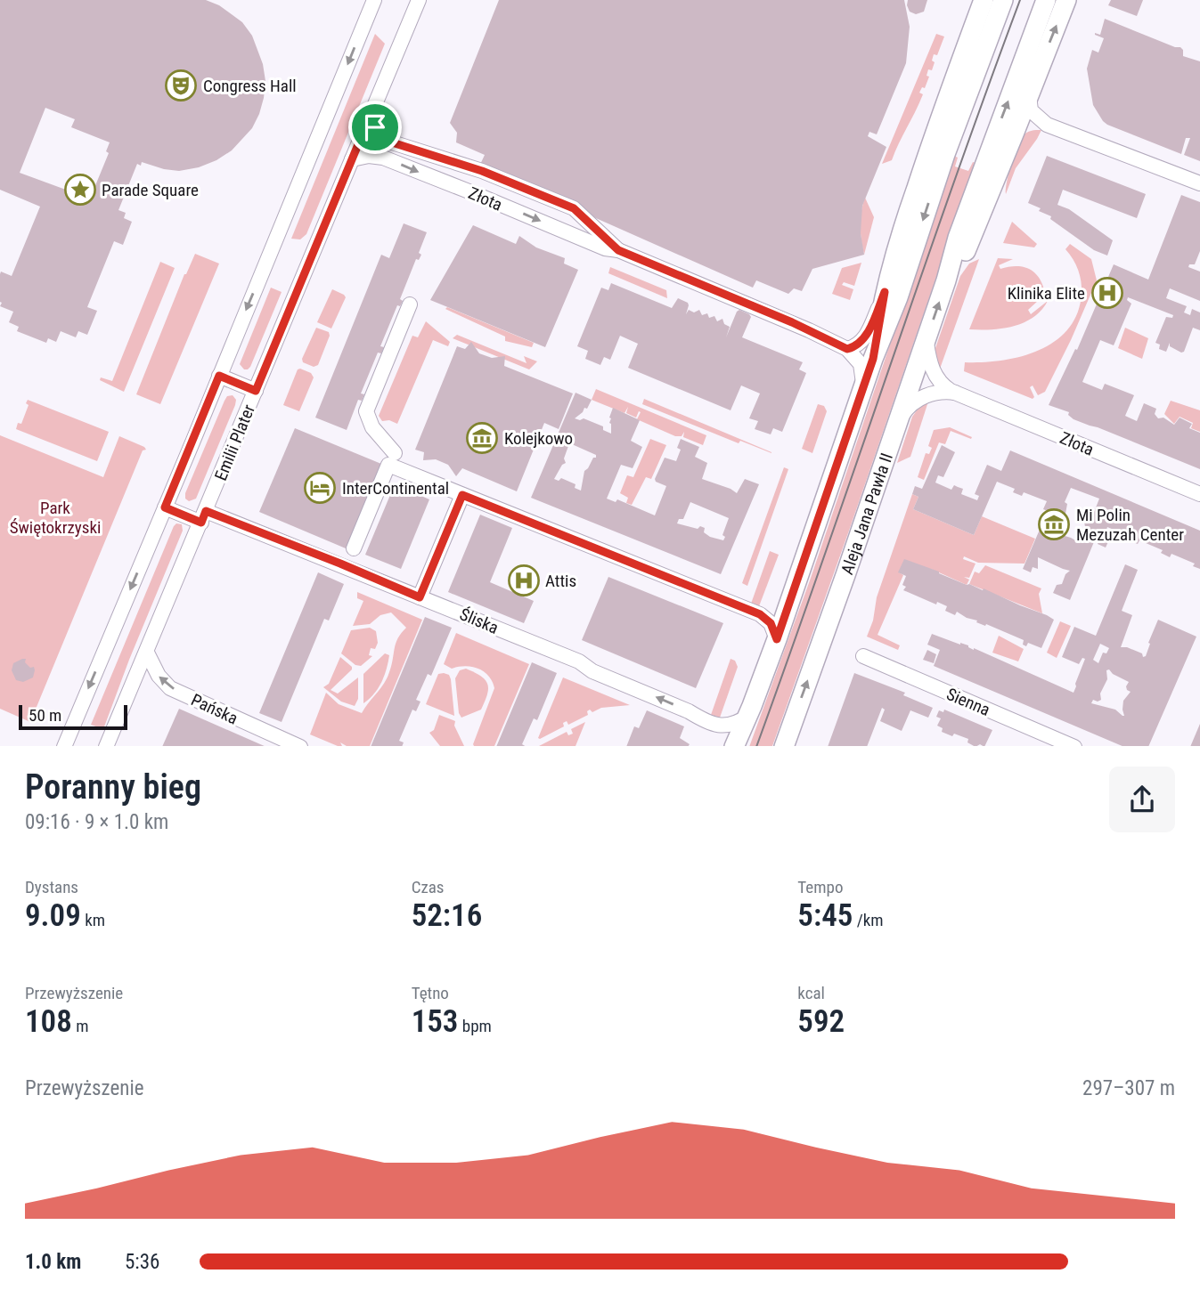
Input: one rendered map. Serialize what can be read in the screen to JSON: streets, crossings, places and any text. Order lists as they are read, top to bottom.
{
  "streets": {
    "main road": ["Aleja Jana Pawła II"],
    "street": [
      "Złota",
      "Emilii Plater",
      "Śliska",
      "Sienna",
      "Pańska"
    ]
  },
  "crossings": [
    ["Złota", "Emilii Plater"],
    ["Złota", "Aleja Jana Pawła II"],
    ["Emilii Plater", "Śliska"],
    ["Emilii Plater", "Pańska"]
  ],
  "one_way": ["Pańska"],
  "parks": ["Park Świętokrzyski"],
  "places": {
    "theatre": ["Congress Hall"],
    "place": ["Parade Square"],
    "hospital": ["Klinika Elite", "Attis"],
    "museum": ["Kolejkowo", "Mi Polin Mezuzah Center"],
    "hotel": ["InterContinental"]
  },
  "scale_bar": "50 m",
  "page": {
    "scale": "50 m",
    "heading": ["Poranny bieg", "09:16 · 9 × 1.0 km"],
    "stats": [
      ["Dystans", "9.09 km"],
      ["Czas", "52:16"],
      ["Tempo", "5:45 /km"],
      ["Przewyższenie", "108 m"],
      ["Tętno", "153 bpm"],
      ["kcal", "592"]
    ],
    "chart": ["Przewyższenie", "297–307 m"],
    "list": [
      {
        "name": "1.0 km",
        "note": "5:36"
      }
    ]
  }
}
